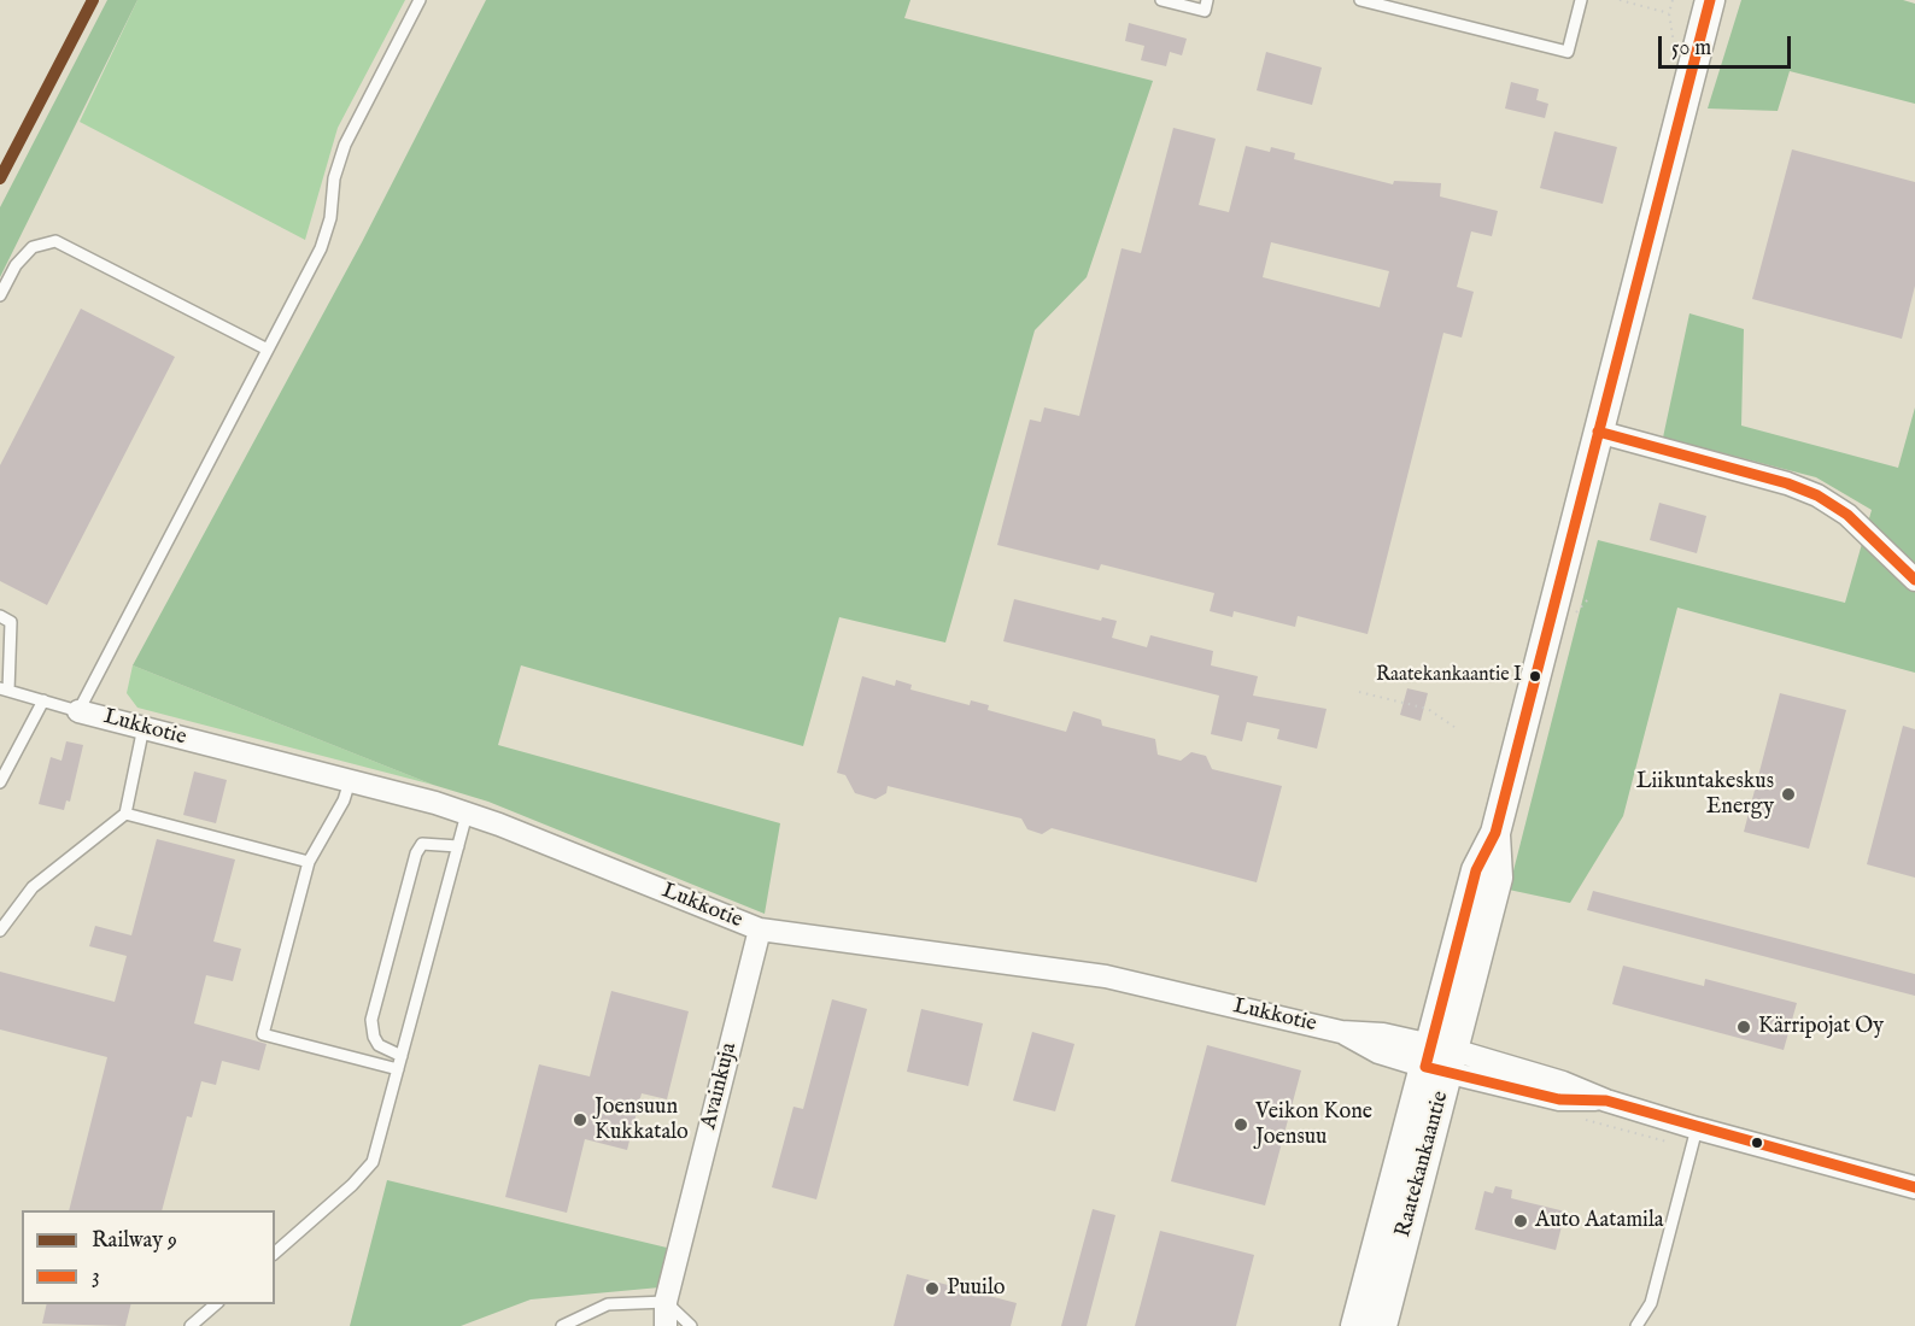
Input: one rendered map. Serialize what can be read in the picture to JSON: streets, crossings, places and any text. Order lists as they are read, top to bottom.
{
  "streets": {
    "main road": ["Raatekankaantie"],
    "street": ["Lukkotie", "Avainkuja"]
  },
  "crossings": [
    ["Lukkotie", "Avainkuja"],
    ["Lukkotie", "Raatekankaantie"]
  ],
  "places": [
    "Raatekankaantie I",
    "Liikuntakeskus Energy",
    "Kärripojat Oy",
    "Joensuun Kukkatalo",
    "Veikon Kone Joensuu",
    "Auto Aatamila",
    "Puuilo"
  ],
  "lines": ["rail line 9", "transit line 3"],
  "legend": ["Railway 9", "3"],
  "scale_bar": "50 m"
}
